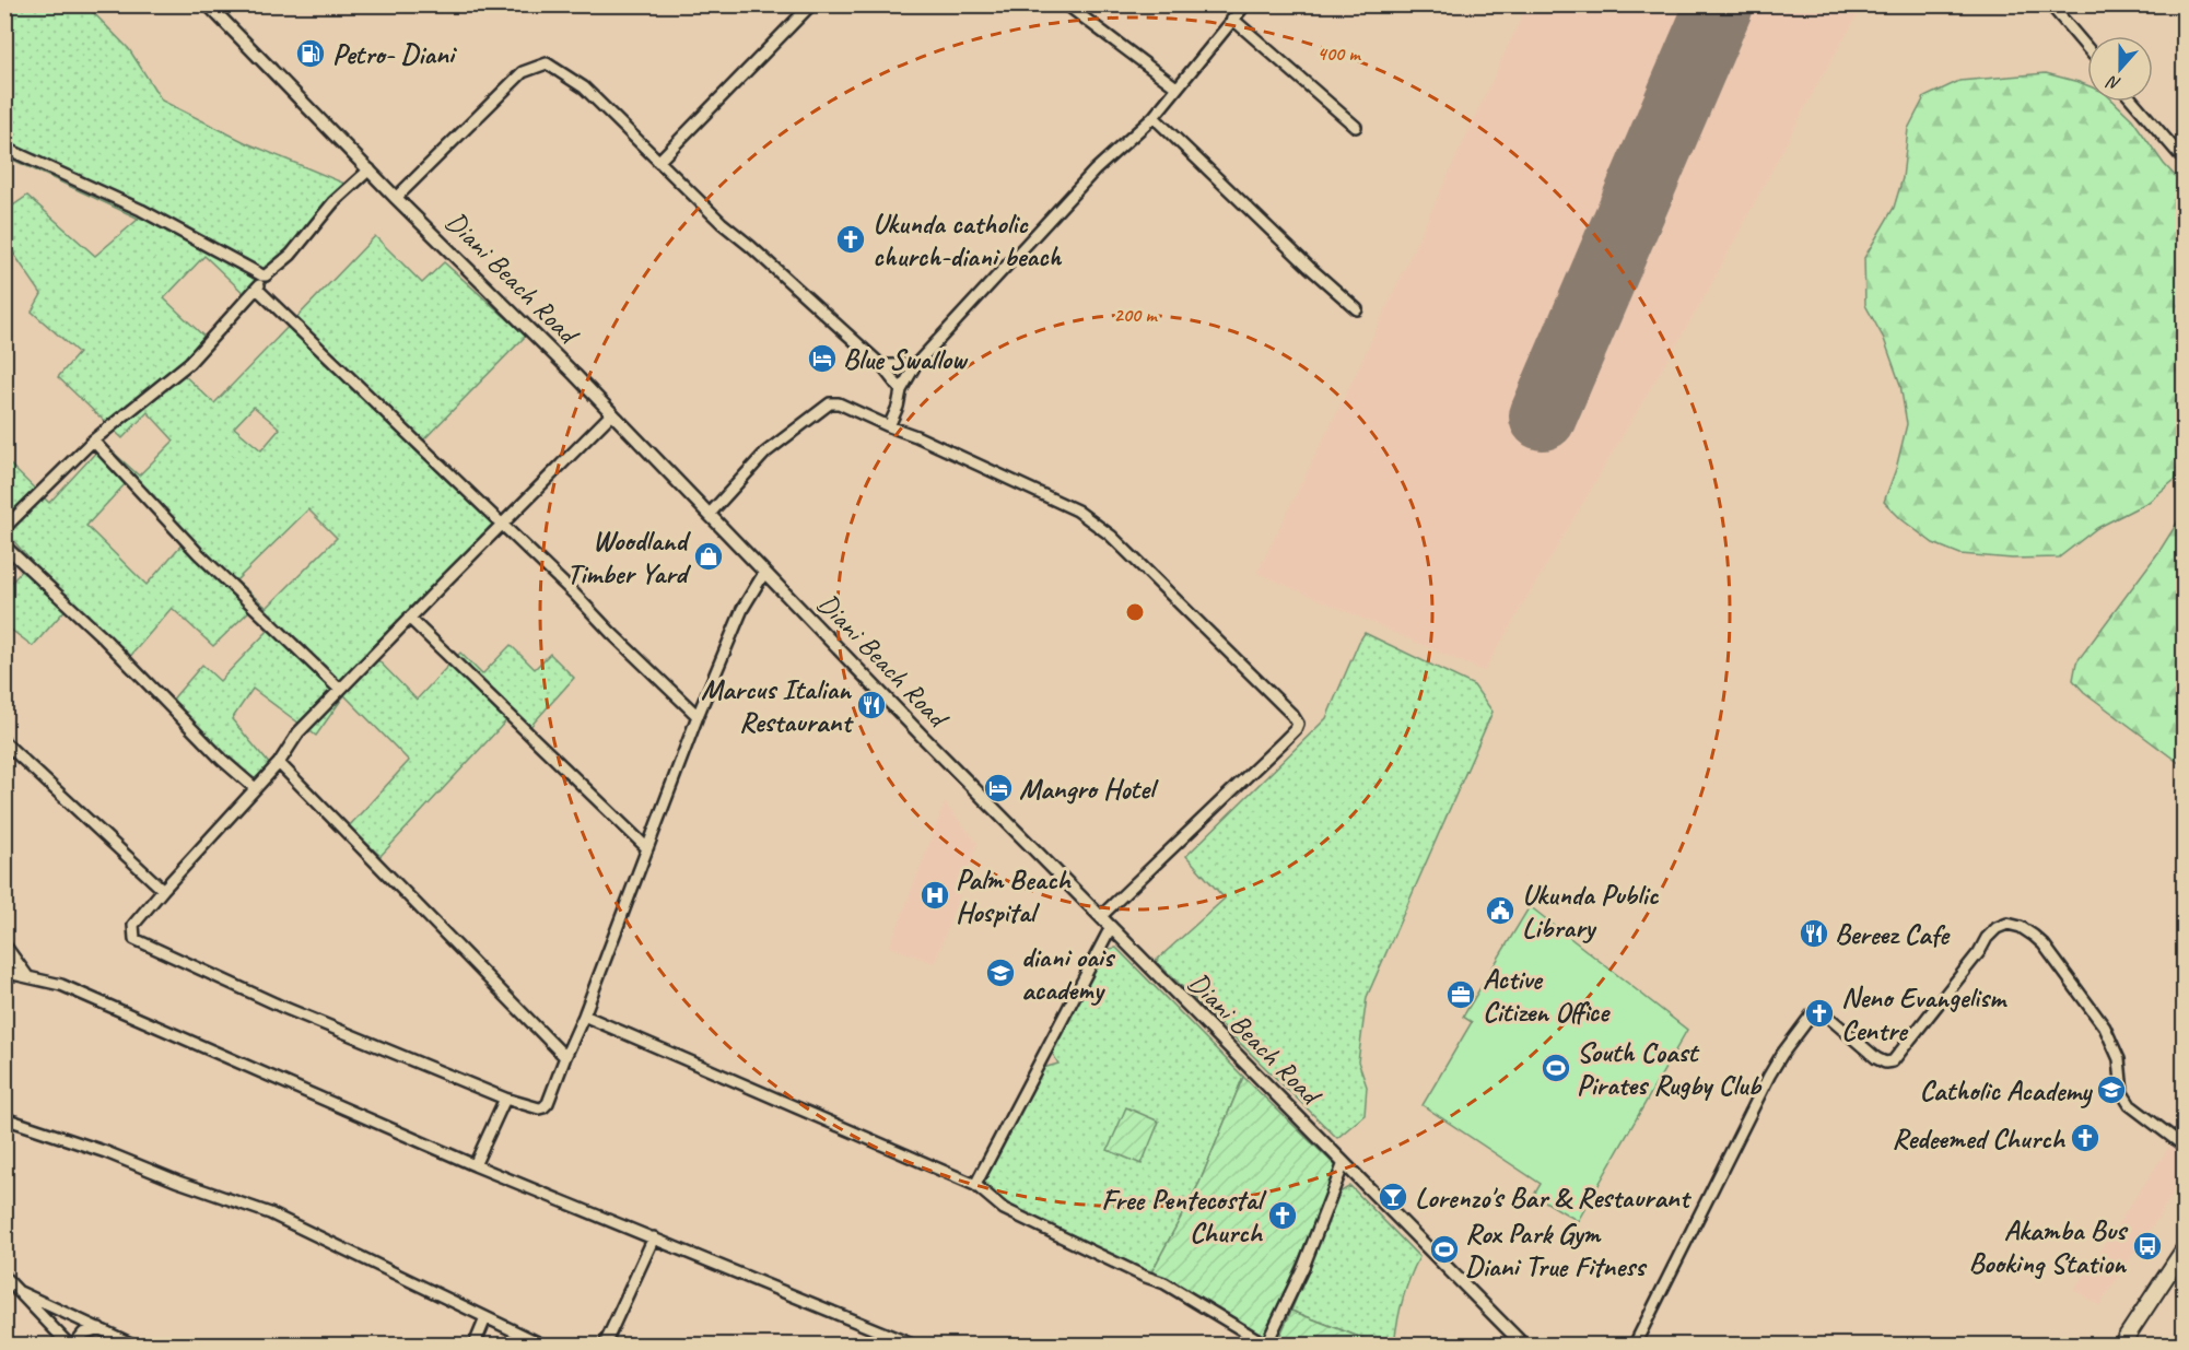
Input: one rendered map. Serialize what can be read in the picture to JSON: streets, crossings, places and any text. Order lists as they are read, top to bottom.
{
  "streets": {
    "main road": ["Diani Beach Road"]
  },
  "places": {
    "fuel station": ["Petro- Diani"],
    "church": [
      "Ukunda catholic church-diani beach",
      "Neno Evangelism Centre",
      "Redeemed Church",
      "Free Pentecostal Church"
    ],
    "hotel": ["Blue Swallow", "Mangro Hotel"],
    "shop": ["Woodland Timber Yard"],
    "restaurant": ["Marcus Italian Restaurant", "Bereez Cafe"],
    "hospital": ["Palm Beach Hospital"],
    "public building": ["Ukunda Public Library"],
    "school or university": ["diani oais academy", "Catholic Academy"],
    "office": ["Active Citizen Office"],
    "sports": ["South Coast Pirates Rugby Club", "Rox Park Gym Diani True Fitness"],
    "bar": ["Lorenzo's Bar & Restaurant"],
    "bus stop": ["Akamba Bus Booking Station"]
  },
  "north": "bottom",
  "rings": ["400 m", "200 m"]
}
